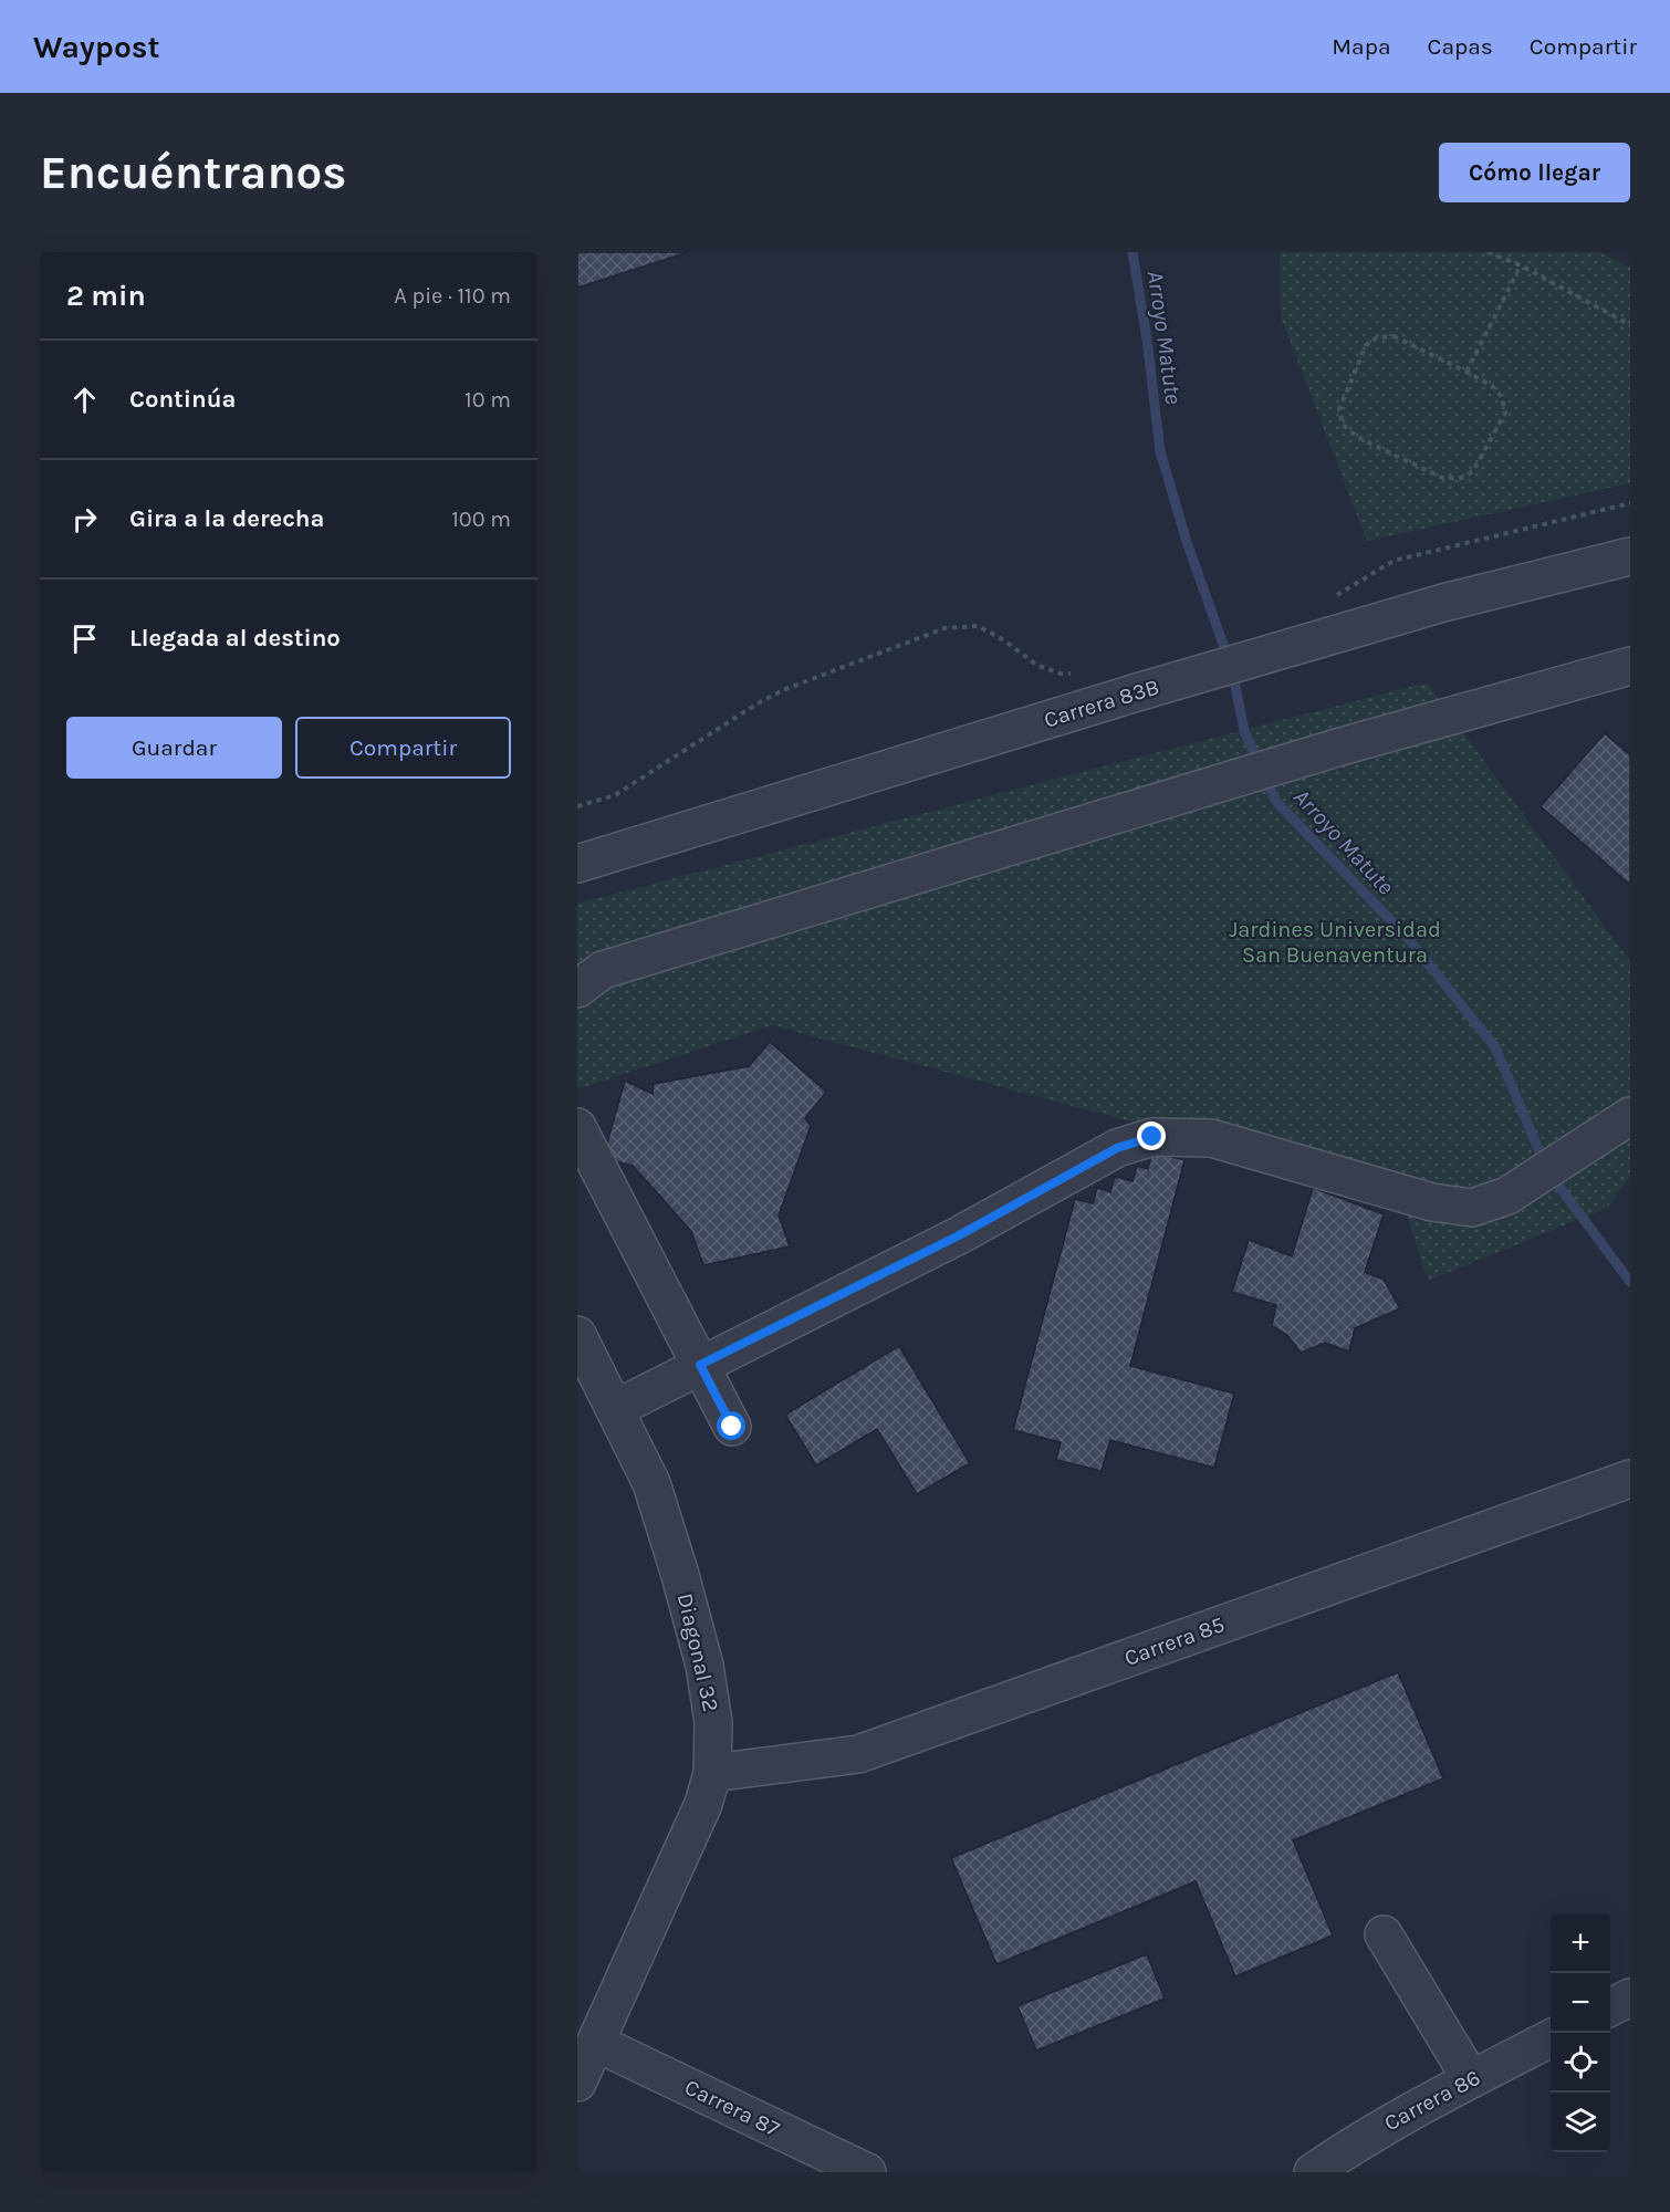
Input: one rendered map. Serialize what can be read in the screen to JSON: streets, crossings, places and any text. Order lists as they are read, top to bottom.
{
  "streets": {
    "street": [
      "Carrera 83B",
      "Carrera 85",
      "Diagonal 32",
      "Carrera 86",
      "Carrera 87"
    ]
  },
  "crossings": [
    ["Carrera 85", "Diagonal 32"],
    ["Diagonal 32", "Carrera 87"]
  ],
  "water": ["Arroyo Matute"],
  "parks": ["Jardines Universidad San Buenaventura"],
  "page": {
    "header": "Waypost",
    "nav": ["Mapa", "Capas", "Compartir"],
    "buttons": [
      "Cómo llegar",
      ["Guardar", "Compartir"]
    ],
    "title": "Encuéntranos",
    "heading": ["2 min", "A pie · 110 m"],
    "list": [
      ["Continúa", "10 m"],
      ["Gira a la derecha", "100 m"],
      "Llegada al destino"
    ],
    "map_buttons": ["+", "−"]
  }
}
